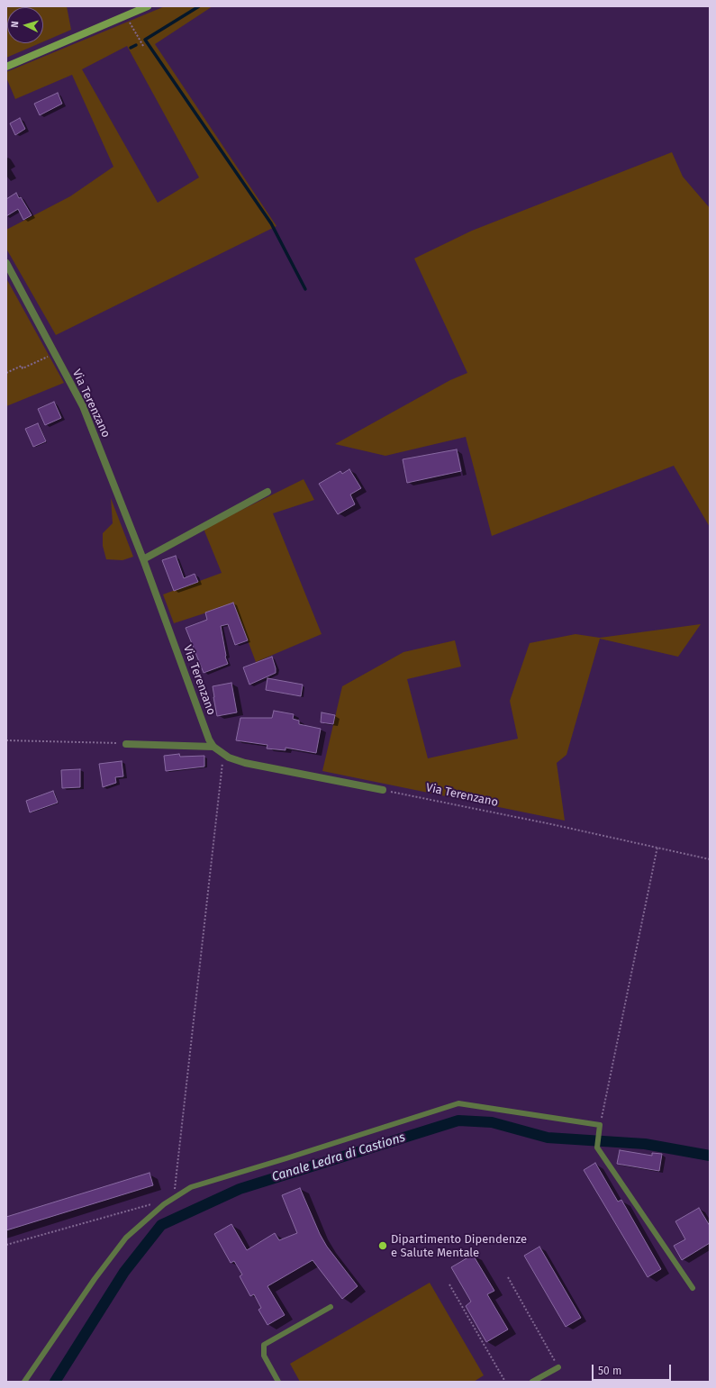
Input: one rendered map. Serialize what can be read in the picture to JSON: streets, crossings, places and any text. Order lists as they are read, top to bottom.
{
  "streets": {
    "street": ["Via Terenzano"]
  },
  "water": ["Canale Ledra di Castions"],
  "places": ["Dipartimento Dipendenze e Salute Mentale"],
  "scale_bar": "50 m",
  "north": "left"
}
